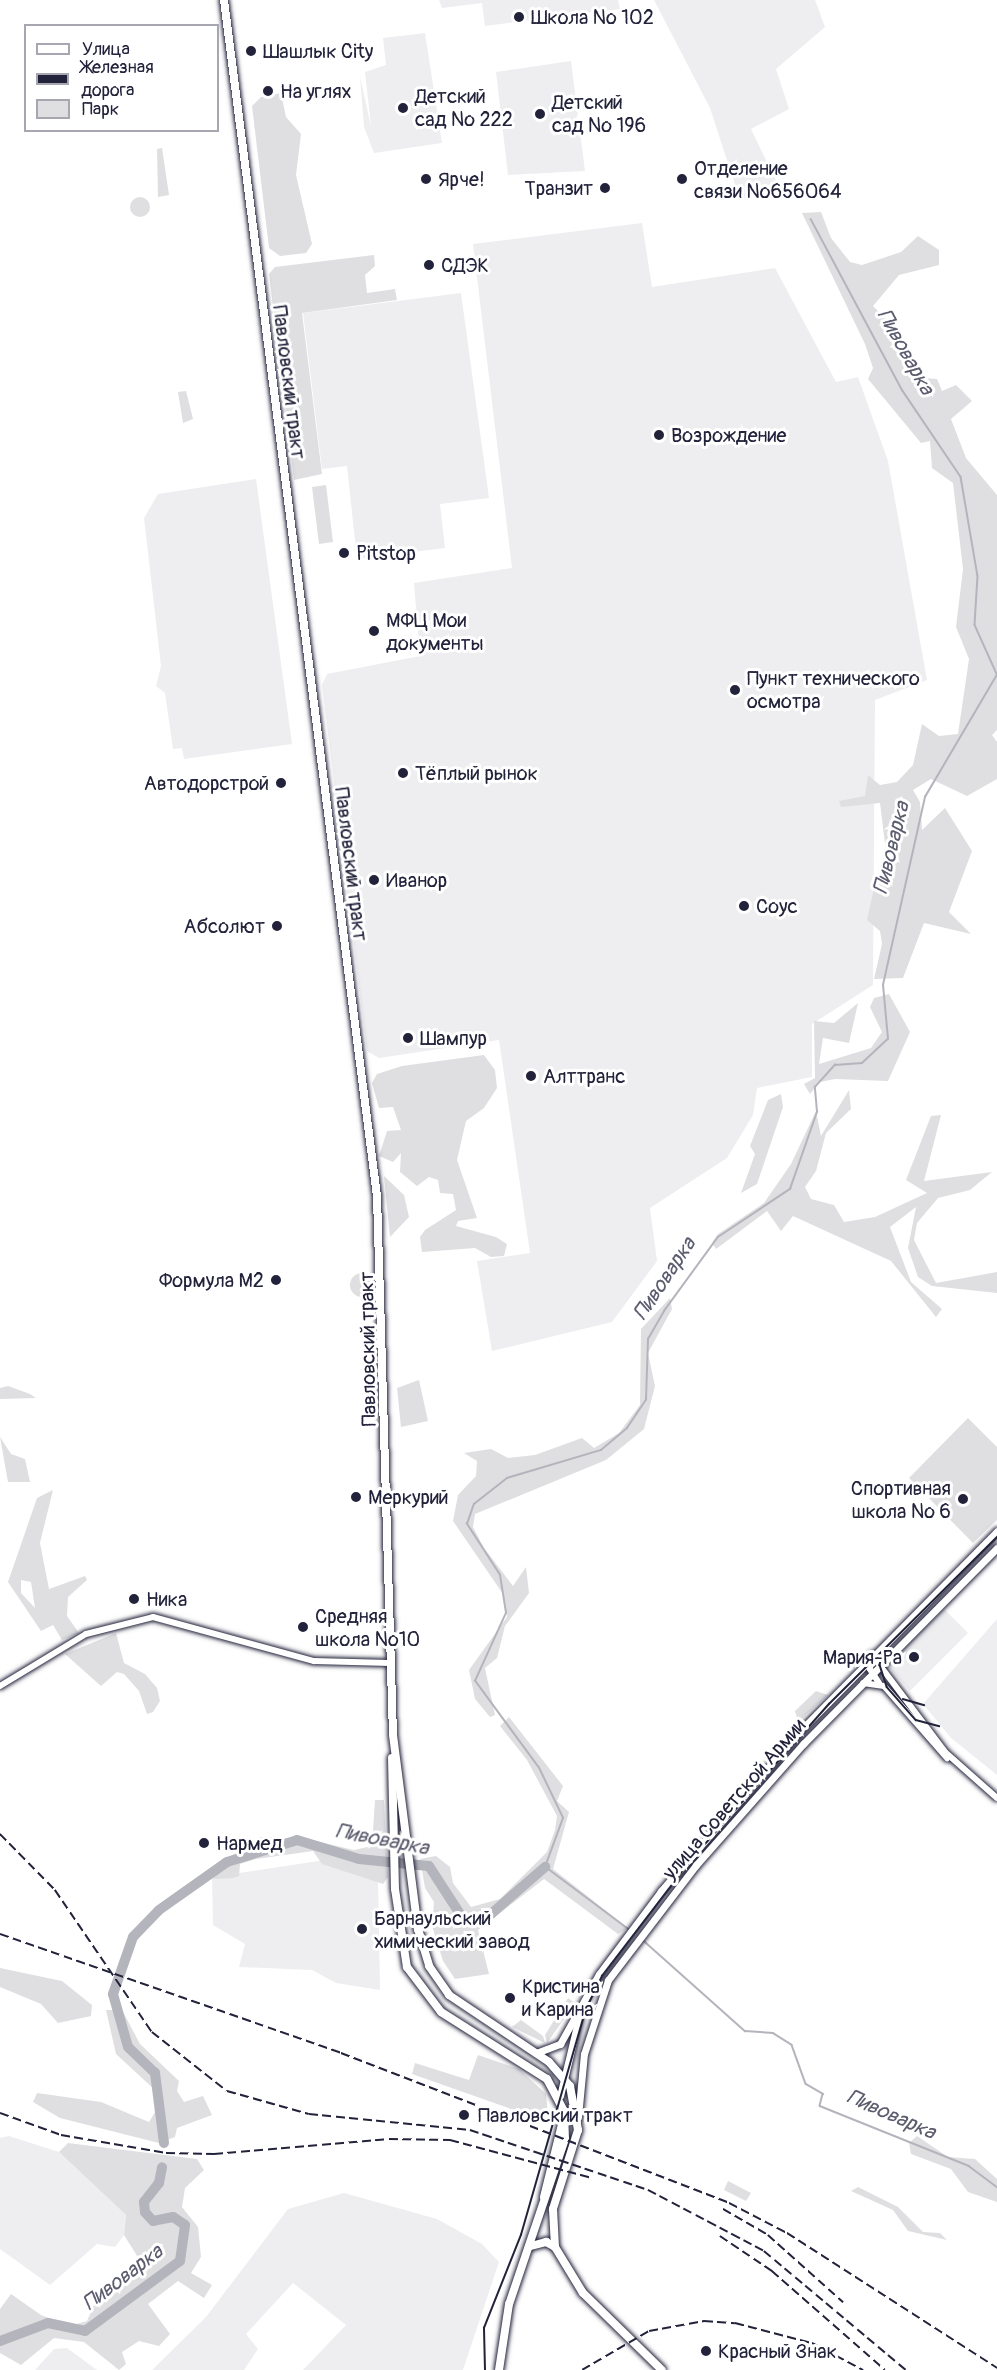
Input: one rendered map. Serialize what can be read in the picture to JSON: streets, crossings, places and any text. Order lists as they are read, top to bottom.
{
  "streets": {
    "main road": ["Павловский тракт", "улица Советской Армии"]
  },
  "crossings": [
    ["Павловский тракт", "улица Советской Армии"]
  ],
  "water": ["Пивоварка"],
  "places": [
    "Школа № 102",
    "Шашлык City",
    "На углях",
    "Детский сад № 222",
    "Детский сад № 196",
    "Ярче!",
    "Отделение связи №656064",
    "Транзит",
    "СДЭК",
    "Возрождение",
    "Pitstop",
    "МФЦ Мои документы",
    "Пункт технического осмотра",
    "Тёплый рынок",
    "Автодорстрой",
    "Иванор",
    "Соус",
    "Абсолют",
    "Шампур",
    "Алттранс",
    "Формула М2",
    "Меркурий",
    "Спортивная школа № 6",
    "Ника",
    "Средняя школа №10",
    "Мария-Ра",
    "Нармед",
    "Барнаульский химический завод",
    "Кристина и Карина",
    "Павловский тракт",
    "Красный Знак"
  ],
  "legend": ["Улица", "Железная дорога", "Парк"]
}
